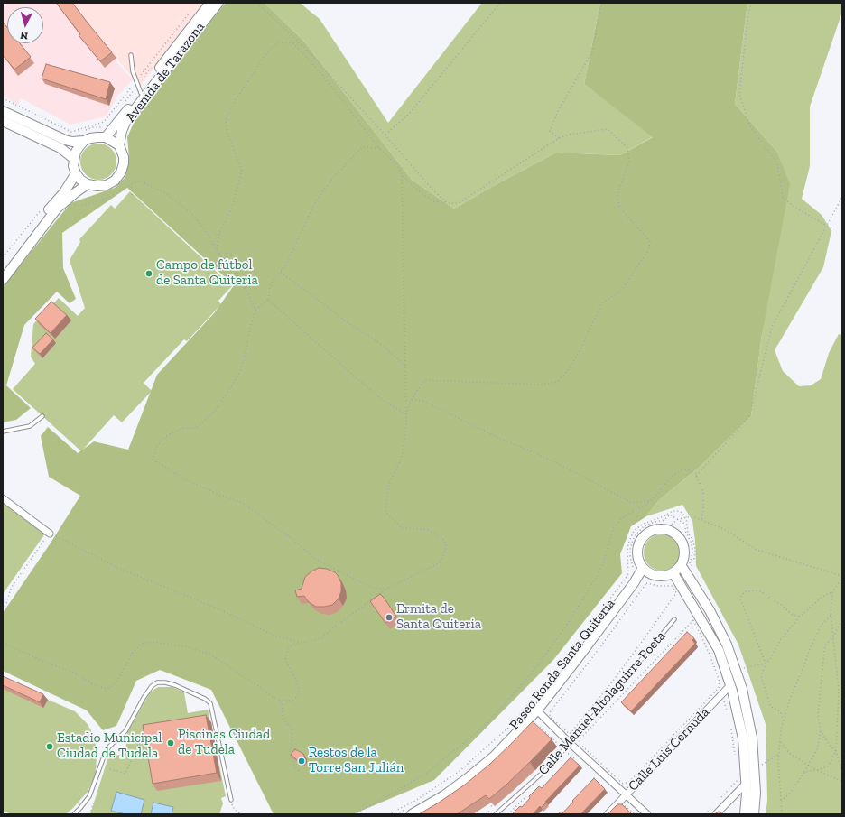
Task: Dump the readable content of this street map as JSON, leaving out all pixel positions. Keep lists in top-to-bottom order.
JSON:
{
  "streets": {
    "street": ["Avenida de Tarazona", "Paseo Ronda Santa Quiteria", "Calle Luis Cernuda"],
    "lane": ["Calle Manuel Altolaguirre Poeta"]
  },
  "places": [
    "Campo de fútbol de Santa Quiteria",
    "Ermita de Santa Quiteria",
    "Piscinas Ciudad de Tudela",
    "Estadio Municipal Ciudad de Tudela",
    "Restos de la Torre San Julián"
  ],
  "north": "bottom"
}
